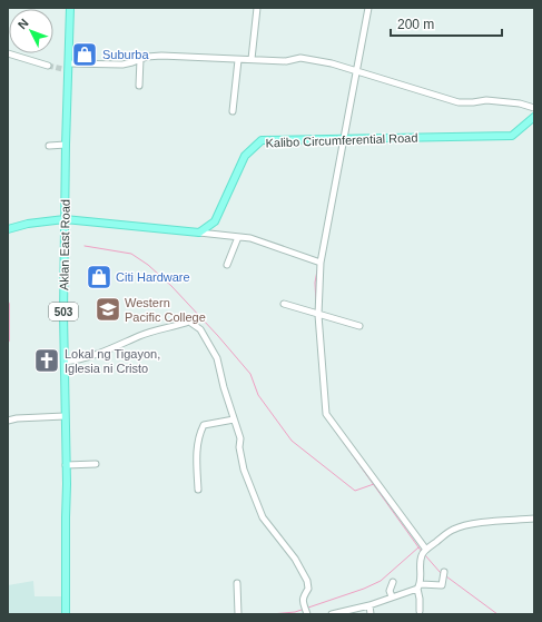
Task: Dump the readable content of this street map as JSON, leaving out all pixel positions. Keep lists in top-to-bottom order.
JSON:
{
  "streets": {
    "main road": ["Kalibo Circumferential Road", "Aklan East Road", "503"]
  },
  "places": {
    "shop": ["Suburba", "Citi Hardware"],
    "school or university": ["Western Pacific College"],
    "church": ["Lokal ng Tigayon, Iglesia ni Cristo"]
  },
  "scale_bar": "200 m",
  "north": "top left"
}
